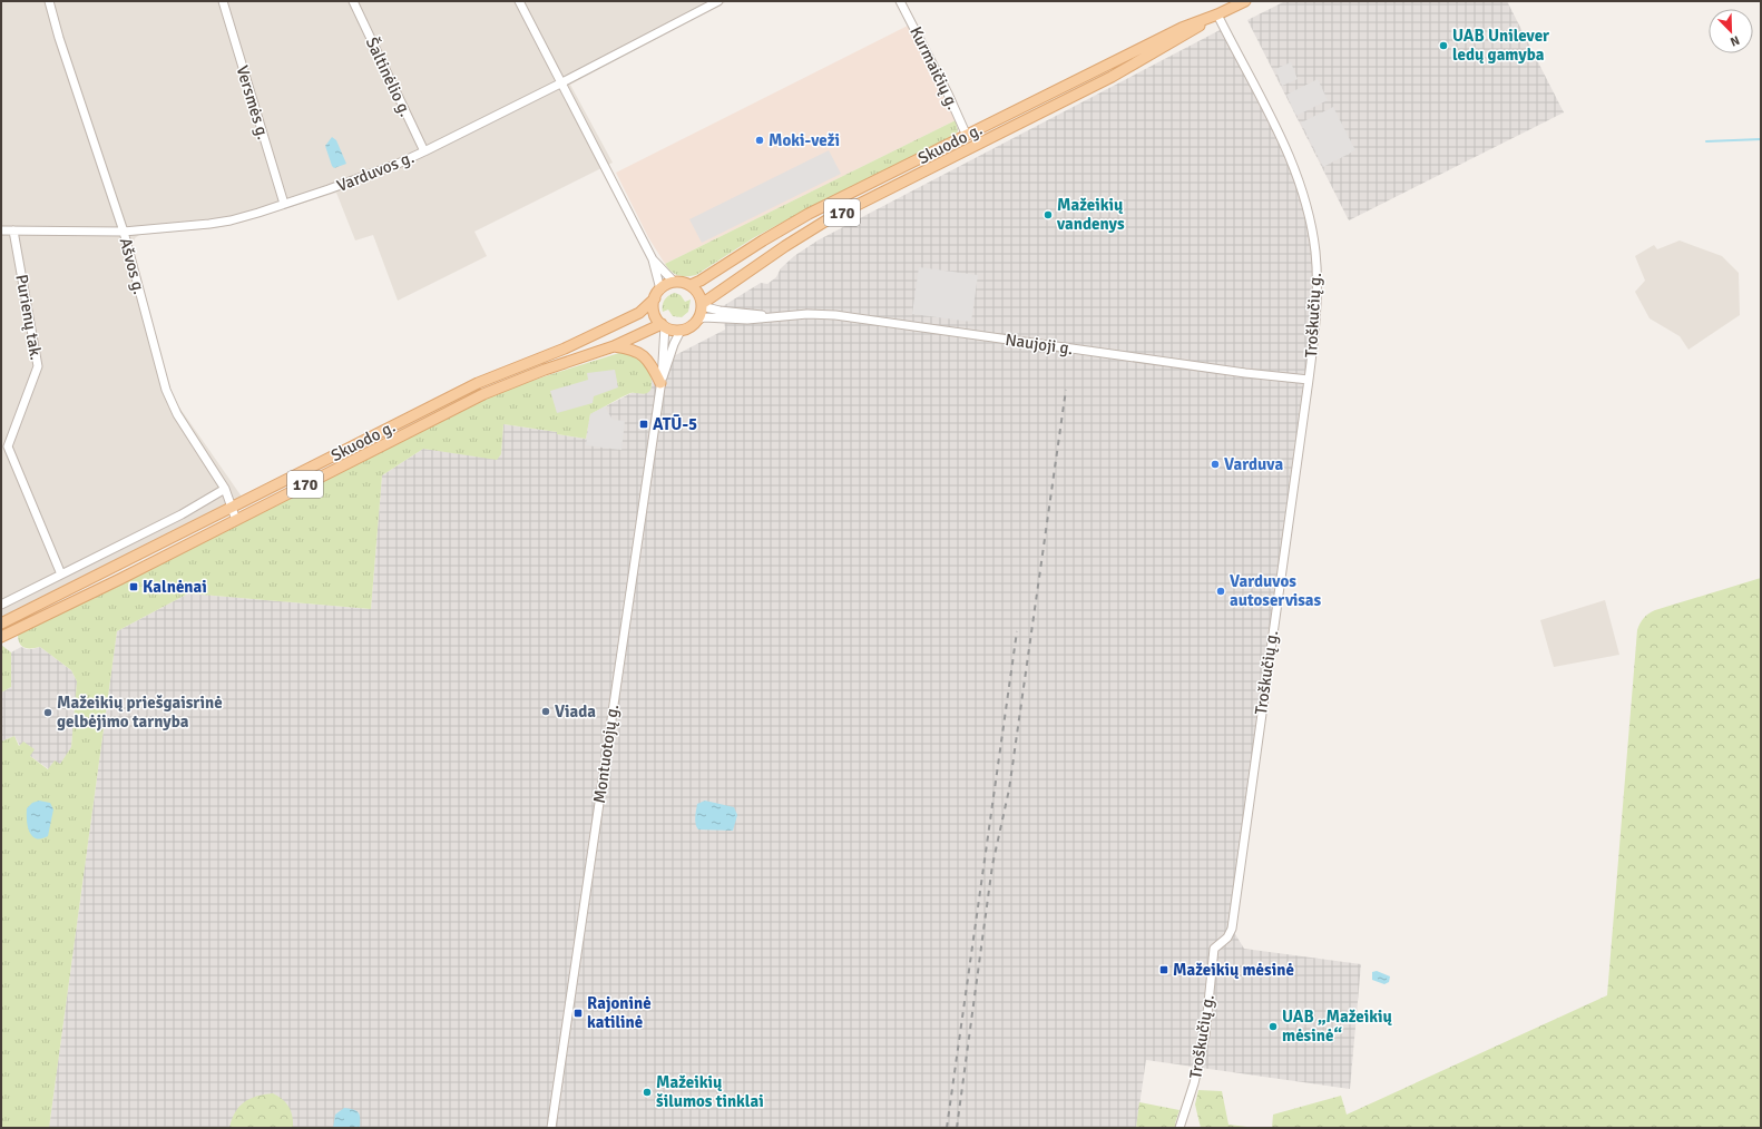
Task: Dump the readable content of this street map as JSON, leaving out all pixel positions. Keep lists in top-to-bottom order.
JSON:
{
  "streets": {
    "main road": ["Skuodo g.", "170"],
    "street": [
      "Kurmaičių g.",
      "Šaltinėlio g.",
      "Versmės g.",
      "Varduvos g.",
      "Ašvos g.",
      "Troškučių g.",
      "Purienų tak.",
      "Naujoji g.",
      "Montuotojų g."
    ]
  },
  "crossings": [
    ["Kurmaičių g.", "Skuodo g."],
    ["Šaltinėlio g.", "Varduvos g."],
    ["Versmės g.", "Varduvos g."],
    ["Skuodo g.", "Ašvos g."],
    ["Skuodo g.", "Troškučių g."],
    ["Skuodo g.", "Naujoji g."],
    ["Skuodo g.", "Montuotojų g."],
    ["Varduvos g.", "Ašvos g."],
    ["Varduvos g.", "Purienų tak."],
    ["Troškučių g.", "Naujoji g."],
    ["Naujoji g.", "Montuotojų g."]
  ],
  "places": {
    "other": [
      "UAB Unilever ledų gamyba",
      "Moki-veži",
      "Mažeikių vandenys",
      "Varduva",
      "Varduvos autoservisas",
      "Viada",
      "Mažeikių priešgaisrinė gelbėjimo tarnyba",
      "UAB „Mažeikių mėsinė“",
      "Mažeikių šilumos tinklai"
    ],
    "transit": [
      "ATŪ-5",
      "Kalnėnai",
      "Mažeikių mėsinė",
      "Rajoninė katilinė"
    ]
  },
  "north": "bottom right"
}
